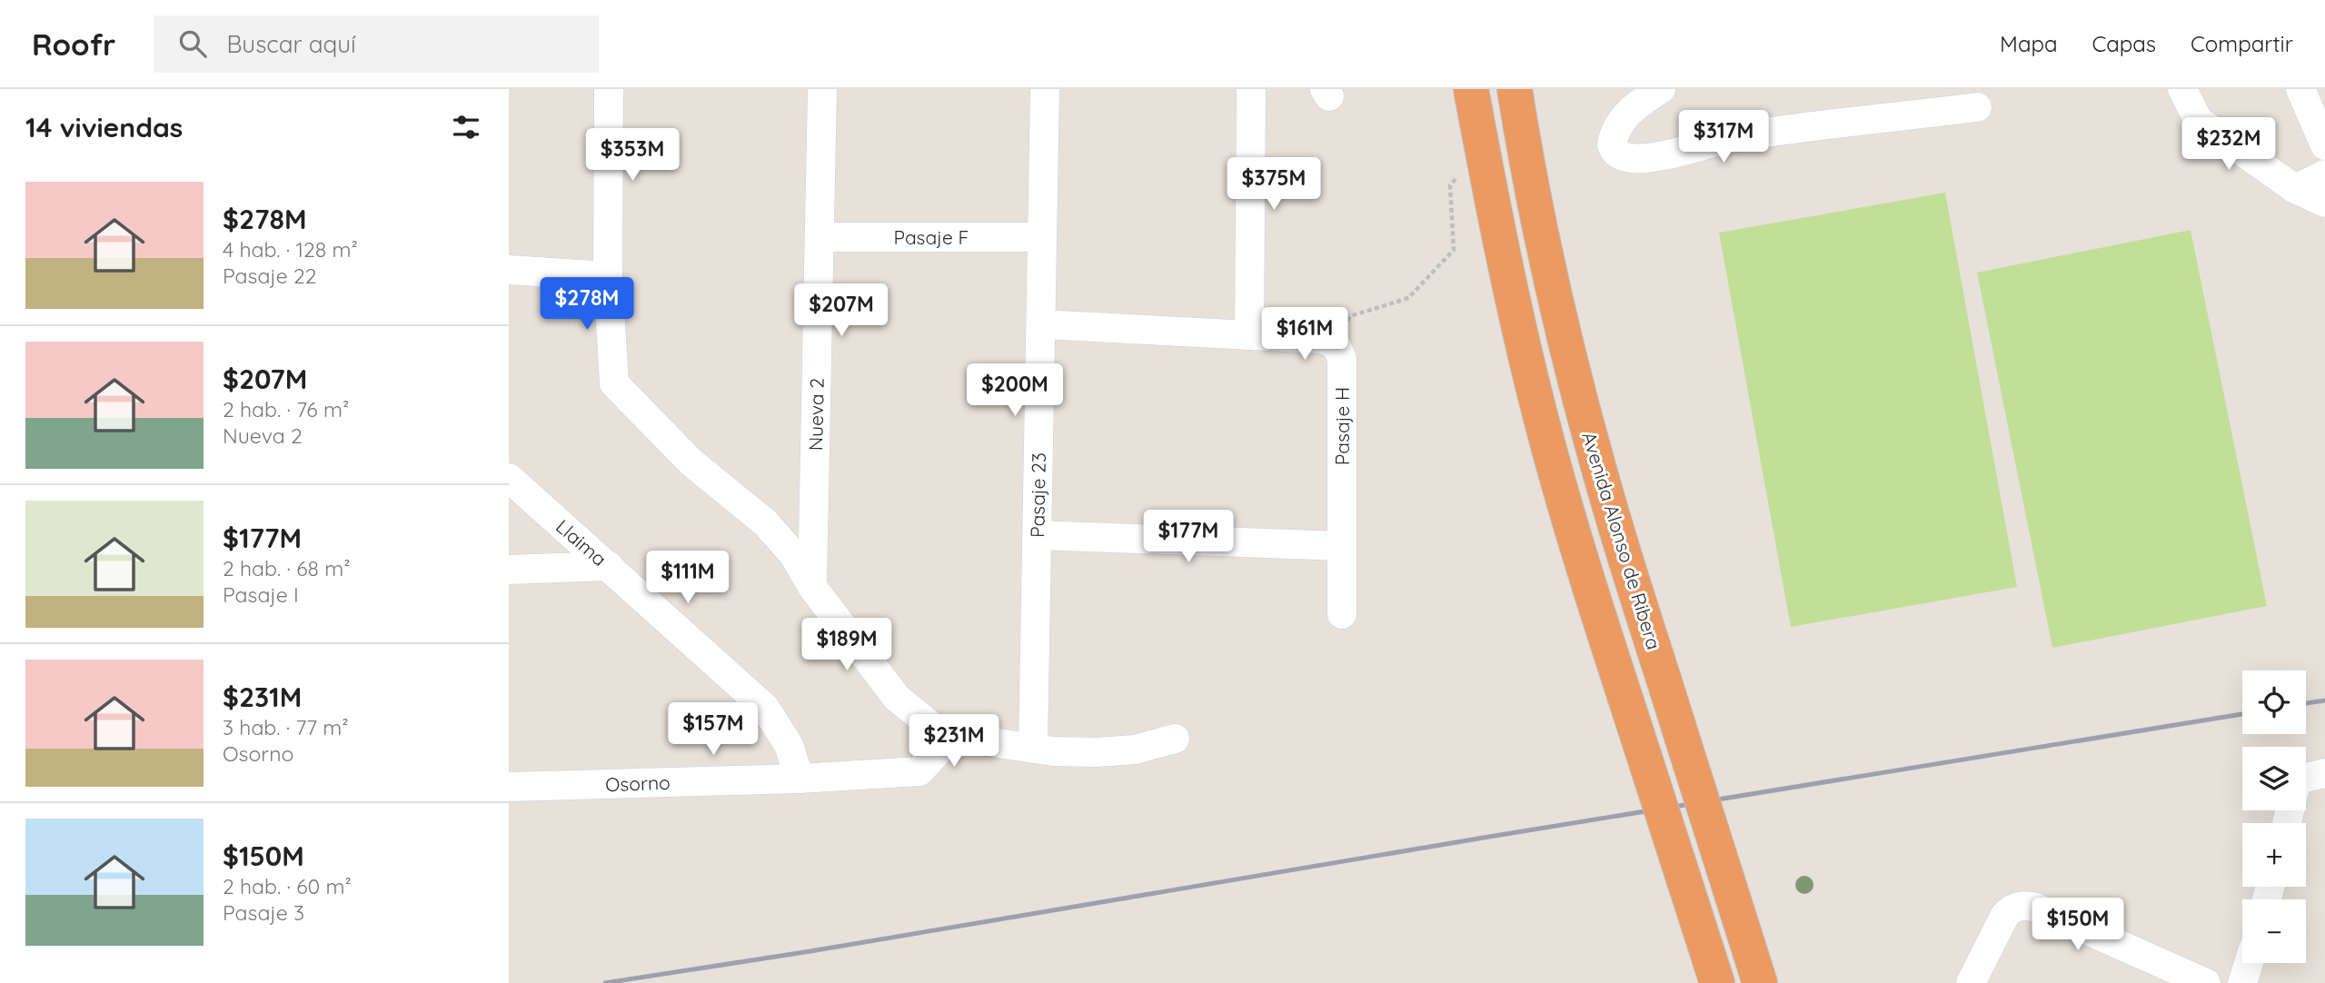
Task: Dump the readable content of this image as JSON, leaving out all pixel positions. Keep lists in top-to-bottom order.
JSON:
{
  "streets": {
    "highway": ["Avenida Alonso de Ribera"],
    "street": [
      "Pasaje F",
      "Nueva 2",
      "Pasaje H",
      "Pasaje 23",
      "Llaima",
      "Osorno"
    ]
  },
  "crossings": [
    ["Pasaje F", "Nueva 2"],
    ["Pasaje F", "Pasaje 23"],
    ["Llaima", "Osorno"]
  ],
  "page": {
    "header": "Roofr",
    "search": "Buscar aquí",
    "nav": ["Mapa", "Capas", "Compartir"],
    "heading": "14 viviendas",
    "price": [
      "$317M",
      "$232M",
      "$353M",
      "$375M",
      "$278M",
      "$207M",
      "$161M",
      "$200M",
      "$177M",
      "$111M",
      "$189M",
      "$157M",
      "$231M",
      "$150M"
    ],
    "list": [
      {
        "name": "$278M",
        "note": "4 hab. · 128 m² · Pasaje 22"
      },
      {
        "name": "$207M",
        "note": "2 hab. · 76 m² · Nueva 2"
      },
      {
        "name": "$177M",
        "note": "2 hab. · 68 m² · Pasaje I"
      },
      {
        "name": "$231M",
        "note": "3 hab. · 77 m² · Osorno"
      },
      {
        "name": "$150M",
        "note": "2 hab. · 60 m² · Pasaje 3"
      }
    ],
    "map_buttons": ["+", "−"]
  }
}
